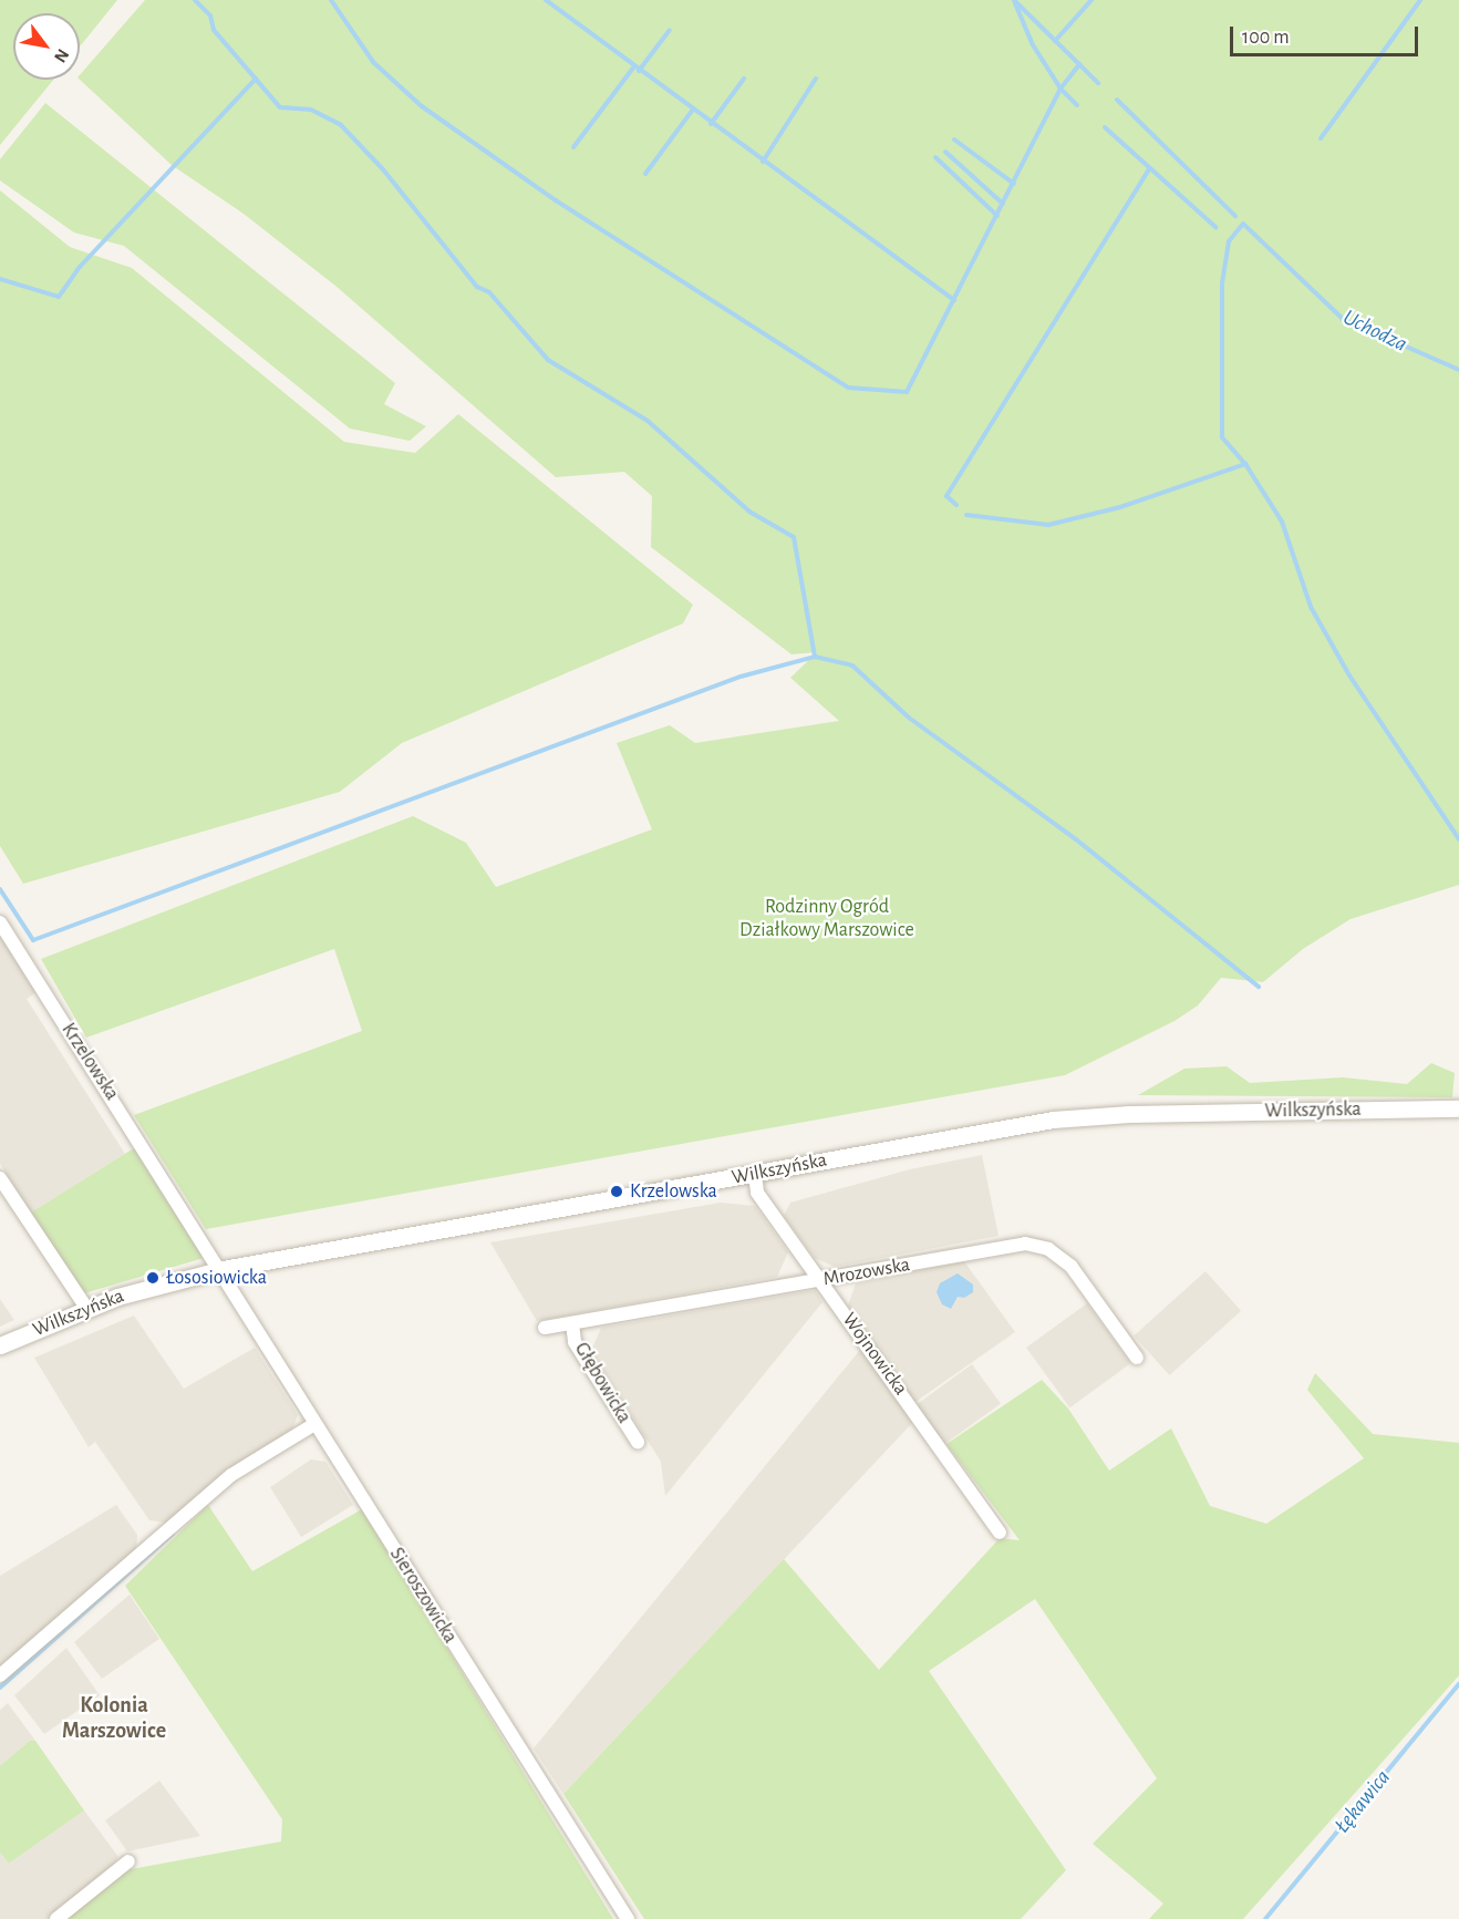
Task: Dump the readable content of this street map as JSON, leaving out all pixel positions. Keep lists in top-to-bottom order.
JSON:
{
  "streets": {
    "street": [
      "Krzelowska",
      "Wilkszyńska",
      "Mrozowska",
      "Wojnowicka",
      "Głębowicka",
      "Sieroszowicka"
    ]
  },
  "crossings": [
    ["Krzelowska", "Wilkszyńska"],
    ["Krzelowska", "Sieroszowicka"],
    ["Wilkszyńska", "Wojnowicka"],
    ["Wilkszyńska", "Sieroszowicka"],
    ["Mrozowska", "Wojnowicka"],
    ["Mrozowska", "Głębowicka"]
  ],
  "districts": ["Kolonia Marszowice"],
  "water": ["Uchodza", "Łękawica"],
  "parks": ["Rodzinny Ogród Działkowy Marszowice"],
  "places": ["Krzelowska", "Łososiowicka"],
  "scale_bar": "100 m",
  "north": "bottom right"
}
